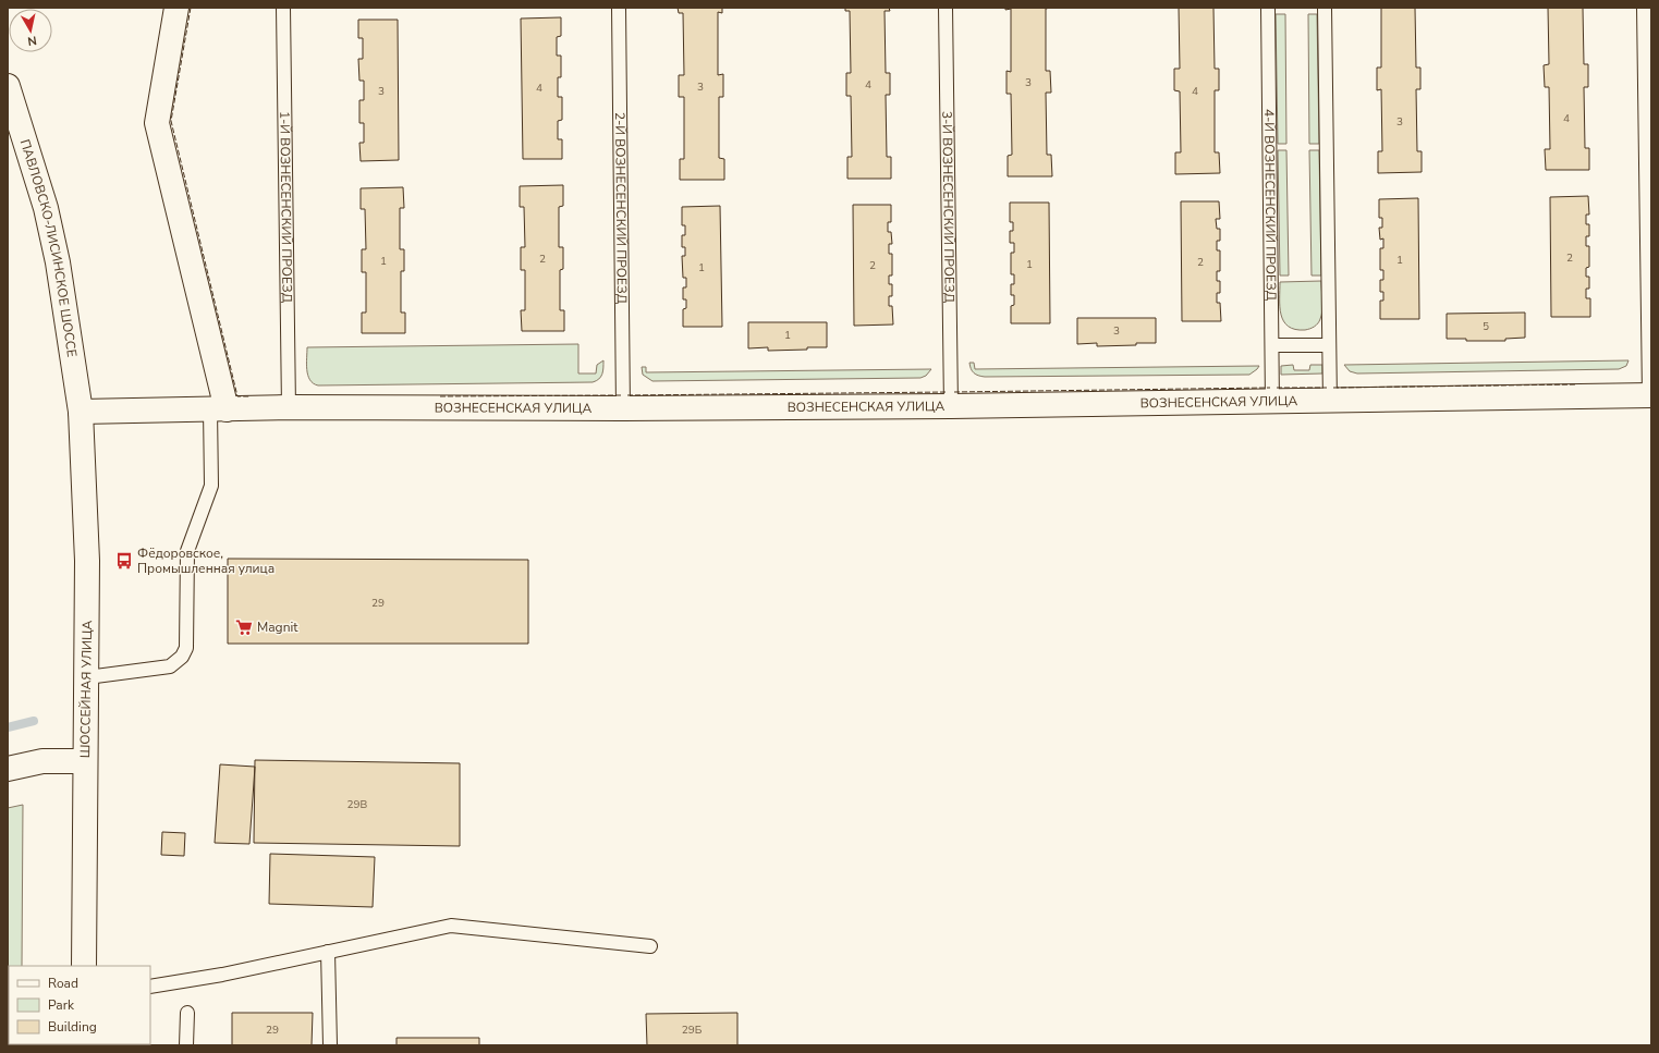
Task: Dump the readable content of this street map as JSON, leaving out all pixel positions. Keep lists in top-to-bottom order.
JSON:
{
  "streets": {
    "street": ["ПАВЛОВСКО-ЛИСИНСКОЕ ШОССЕ", "ВОЗНЕСЕНСКАЯ УЛИЦА", "ШОССЕЙНАЯ УЛИЦА"],
    "lane": [
      "4-Й ВОЗНЕСЕНСКИЙ ПРОЕЗД",
      "1-Й ВОЗНЕСЕНСКИЙ ПРОЕЗД",
      "3-Й ВОЗНЕСЕНСКИЙ ПРОЕЗД",
      "2-Й ВОЗНЕСЕНСКИЙ ПРОЕЗД"
    ]
  },
  "crossings": [
    ["4-Й ВОЗНЕСЕНСКИЙ ПРОЕЗД", "ВОЗНЕСЕНСКАЯ УЛИЦА"],
    ["1-Й ВОЗНЕСЕНСКИЙ ПРОЕЗД", "ВОЗНЕСЕНСКАЯ УЛИЦА"],
    ["3-Й ВОЗНЕСЕНСКИЙ ПРОЕЗД", "ВОЗНЕСЕНСКАЯ УЛИЦА"],
    ["2-Й ВОЗНЕСЕНСКИЙ ПРОЕЗД", "ВОЗНЕСЕНСКАЯ УЛИЦА"],
    ["ПАВЛОВСКО-ЛИСИНСКОЕ ШОССЕ", "ВОЗНЕСЕНСКАЯ УЛИЦА"],
    ["ПАВЛОВСКО-ЛИСИНСКОЕ ШОССЕ", "ШОССЕЙНАЯ УЛИЦА"],
    ["ВОЗНЕСЕНСКАЯ УЛИЦА", "ШОССЕЙНАЯ УЛИЦА"]
  ],
  "places": {
    "bus stop": ["Фёдоровское, Промышленная улица"],
    "supermarket": ["Magnit"]
  },
  "house_numbers": [
    "3",
    "4",
    "3",
    "4",
    "3",
    "4",
    "4",
    "3",
    "2",
    "2",
    "1",
    "1",
    "2",
    "1",
    "2",
    "1",
    "5",
    "3",
    "1",
    "29",
    "29В",
    "29",
    "29Б"
  ],
  "legend": ["Road", "Park", "Building"],
  "north": "bottom"
}
